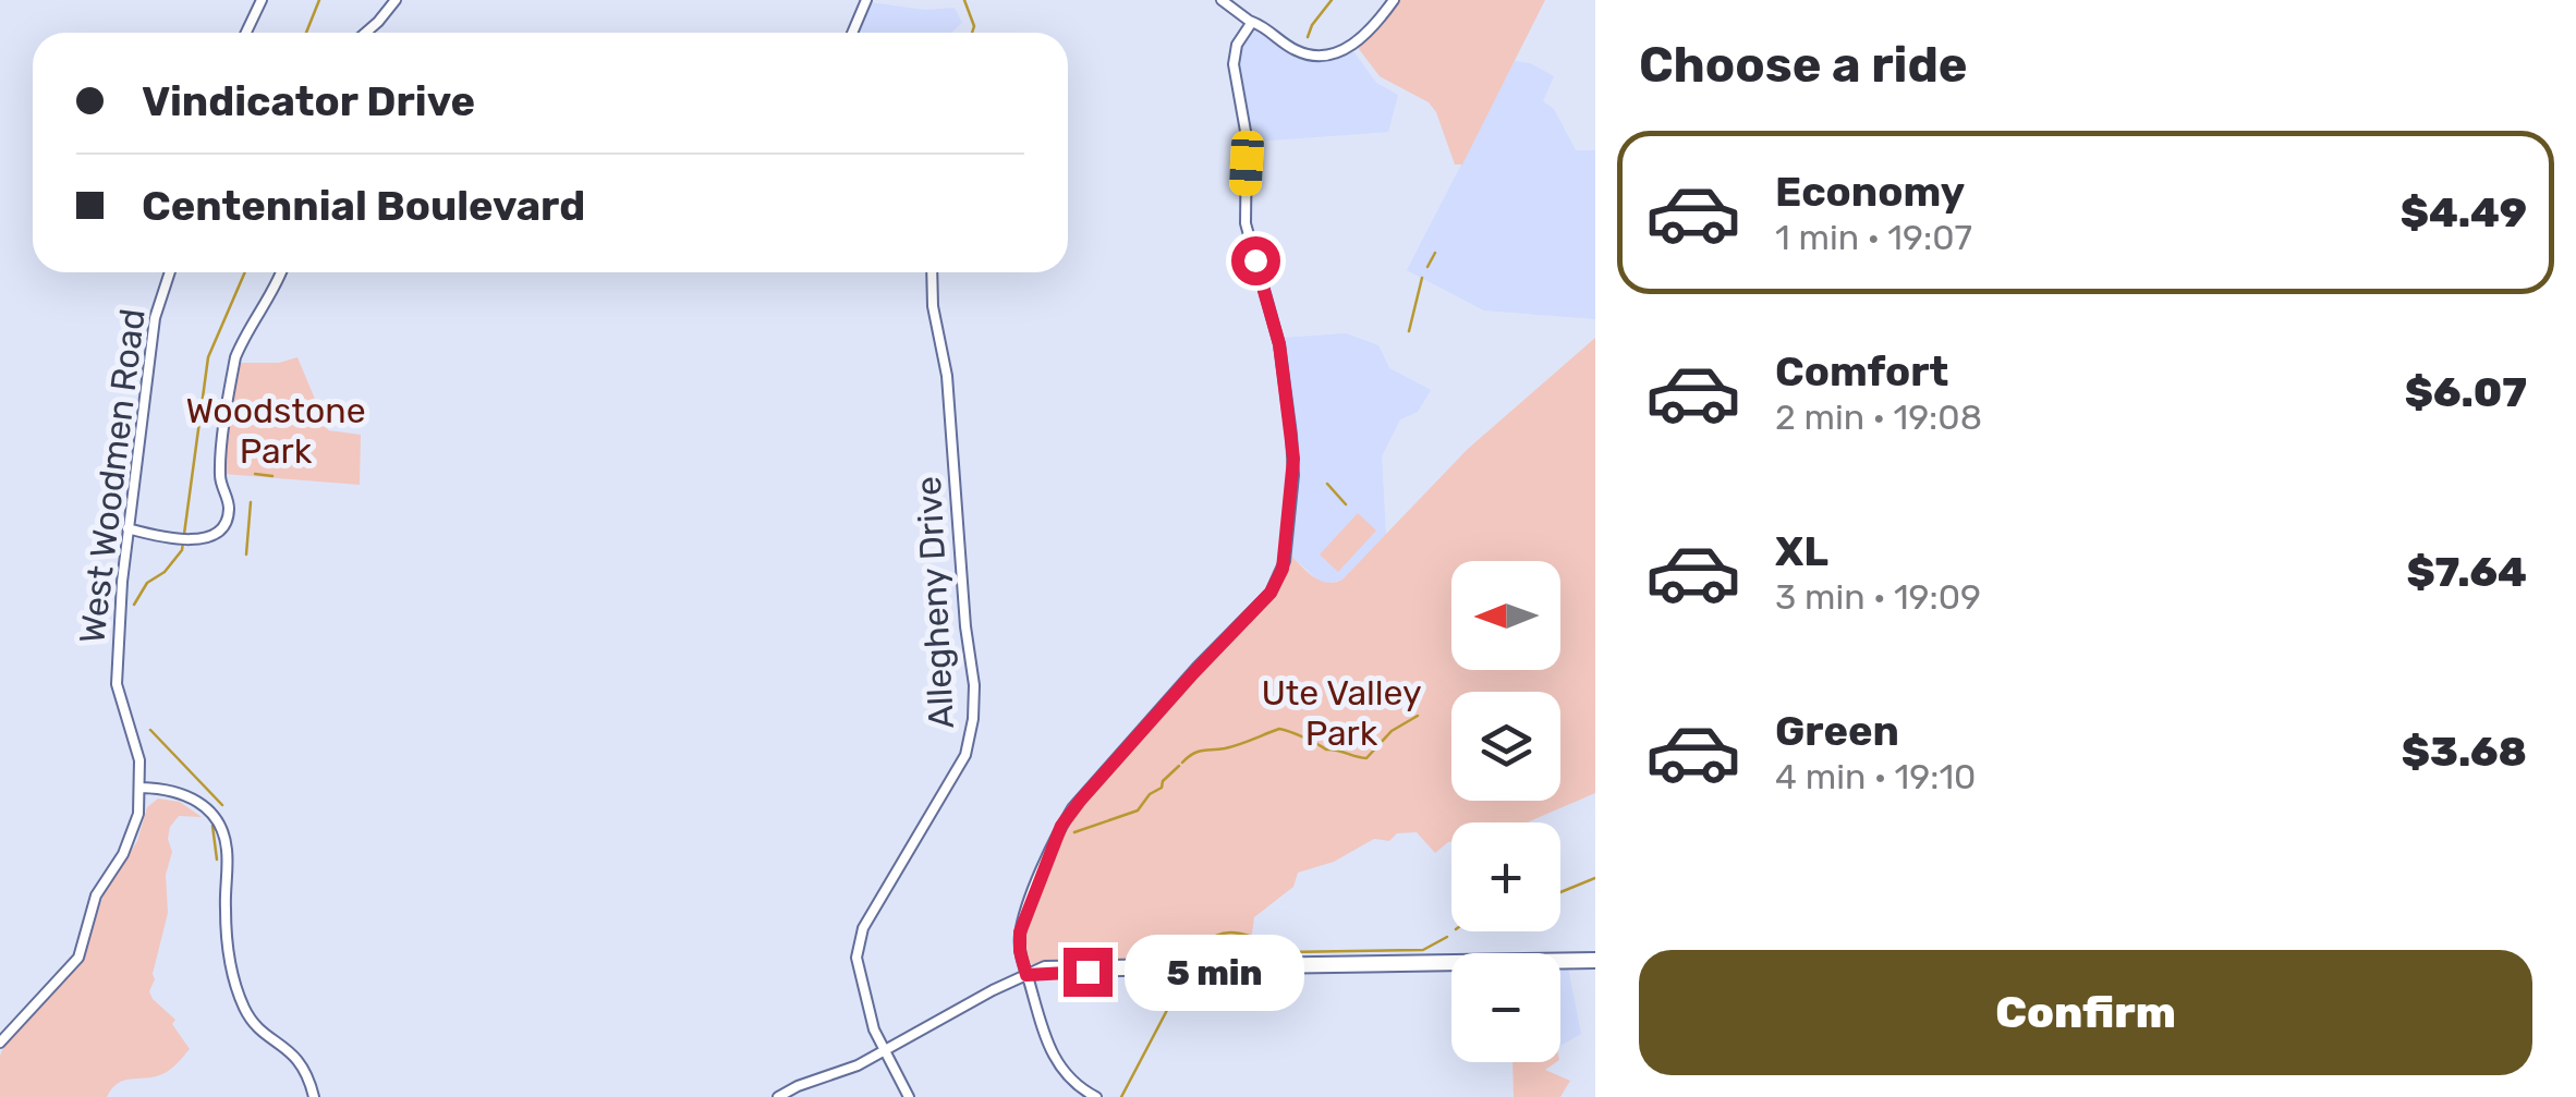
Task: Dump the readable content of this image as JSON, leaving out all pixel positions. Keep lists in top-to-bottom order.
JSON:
{
  "streets": {
    "main road": ["West Woodmen Road", "Allegheny Drive"]
  },
  "parks": ["Woodstone Park", "Ute Valley Park"],
  "north": "left",
  "page": {
    "heading": "Choose a ride",
    "banner": ["Vindicator Drive", "Centennial Boulevard"],
    "list": [
      {
        "name": "Economy",
        "note": "1 min · 19:07",
        "value": "$4.49"
      },
      {
        "name": "Comfort",
        "note": "2 min · 19:08",
        "value": "$6.07"
      },
      {
        "name": "XL",
        "note": "3 min · 19:09",
        "value": "$7.64"
      },
      {
        "name": "Green",
        "note": "4 min · 19:10",
        "value": "$3.68"
      }
    ],
    "map_buttons": ["+", "−"],
    "buttons": "Confirm",
    "bubble": "5 min"
  }
}
